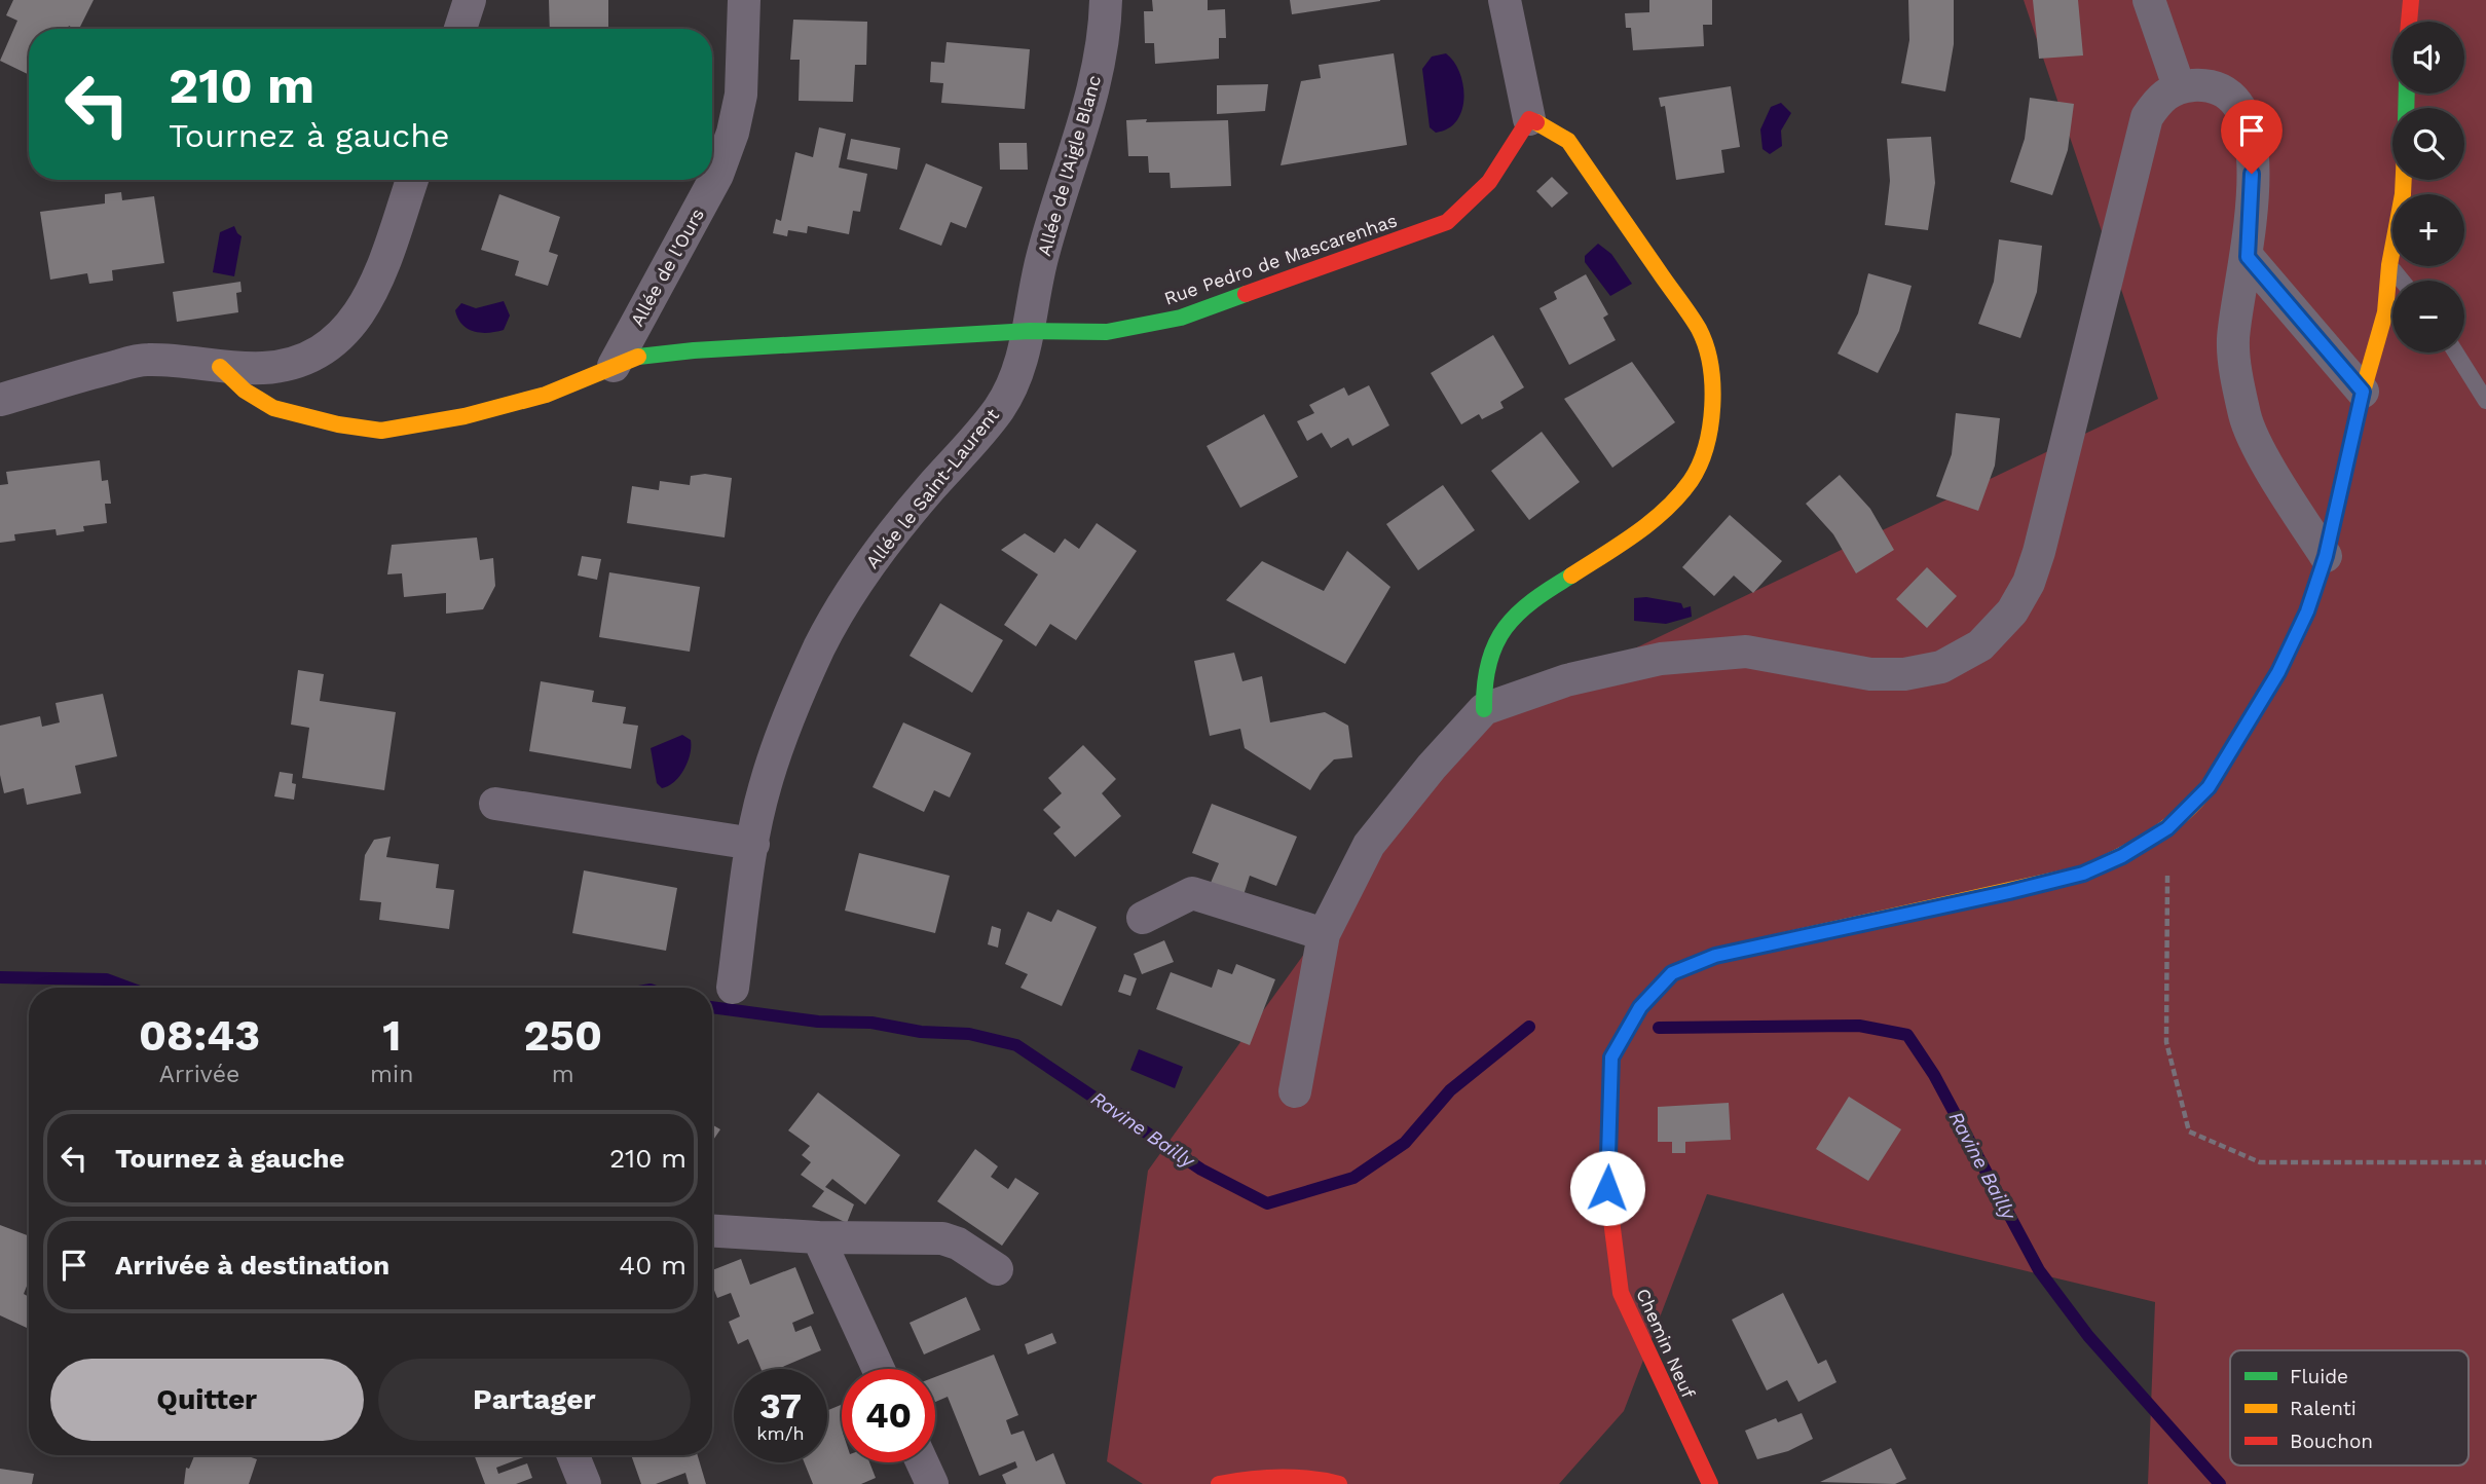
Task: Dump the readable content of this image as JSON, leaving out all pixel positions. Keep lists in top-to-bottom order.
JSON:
{
  "streets": {
    "street": [
      "Allée de l'Aigle Blanc",
      "Rue Pedro de Mascarenhas",
      "Allée de l'Ours",
      "Allée le Saint-Laurent",
      "Chemin Neuf"
    ]
  },
  "crossings": [
    ["Allée de l'Aigle Blanc", "Rue Pedro de Mascarenhas"],
    ["Allée de l'Aigle Blanc", "Allée le Saint-Laurent"],
    ["Rue Pedro de Mascarenhas", "Allée de l'Ours"],
    ["Rue Pedro de Mascarenhas", "Allée le Saint-Laurent"]
  ],
  "water": ["Ravine Bailly"],
  "legend": ["Fluide", "Ralenti", "Bouchon"],
  "page": {
    "map_buttons": ["+", "−"],
    "turn": ["210 m", "Tournez à gauche"],
    "eta": [
      "08:43",
      "Arrivée",
      "1",
      "min",
      "250",
      "m"
    ],
    "list": [
      {
        "name": "Tournez à gauche",
        "value": "210 m"
      },
      {
        "name": "Arrivée à destination",
        "value": "40 m"
      }
    ],
    "buttons": ["Quitter", "Partager"],
    "speed": "37 km/h",
    "limit": "40"
  }
}
